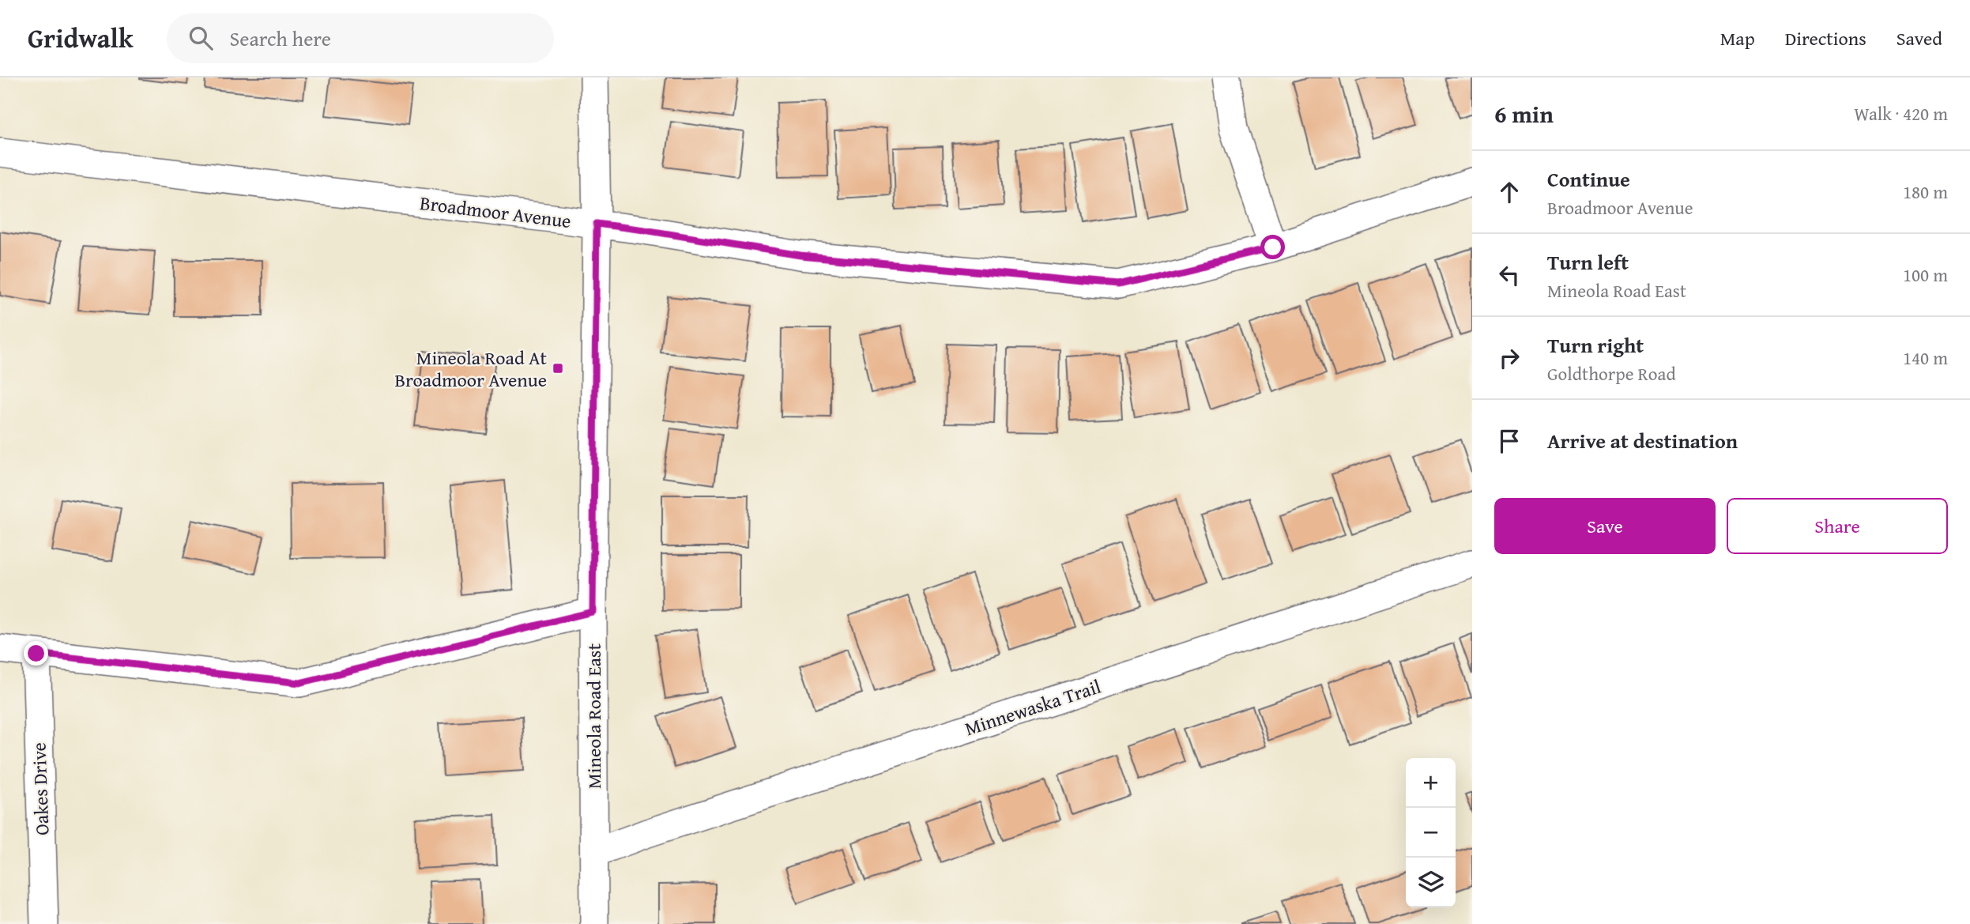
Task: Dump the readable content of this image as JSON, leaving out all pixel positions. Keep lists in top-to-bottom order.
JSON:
{
  "streets": {
    "street": [
      "Broadmoor Avenue",
      "Minnewaska Trail",
      "Mineola Road East",
      "Oakes Drive"
    ]
  },
  "crossings": [
    ["Broadmoor Avenue", "Mineola Road East"],
    ["Minnewaska Trail", "Mineola Road East"]
  ],
  "places": {
    "transit": ["Mineola Road At Broadmoor Avenue"]
  },
  "page": {
    "header": "Gridwalk",
    "search": "Search here",
    "nav": ["Map", "Directions", "Saved"],
    "heading": ["6 min", "Walk · 420 m"],
    "list": [
      ["Continue", "Broadmoor Avenue", "180 m"],
      ["Turn left", "Mineola Road East", "100 m"],
      ["Turn right", "Goldthorpe Road", "140 m"],
      "Arrive at destination"
    ],
    "buttons": ["Save", "Share"],
    "map_buttons": ["+", "−"]
  }
}
